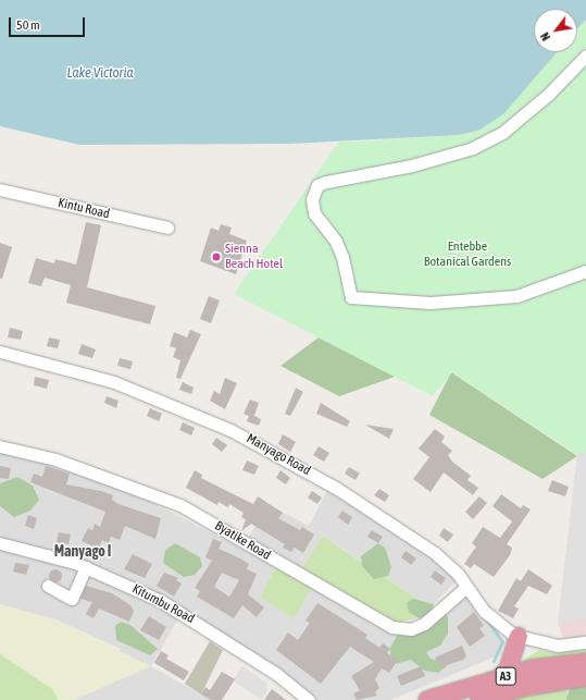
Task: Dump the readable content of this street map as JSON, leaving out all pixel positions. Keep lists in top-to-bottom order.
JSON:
{
  "streets": {
    "highway": ["A3"],
    "street": [
      "Kintu Road",
      "Manyago Road",
      "Byatike Road",
      "Kitumbu Road"
    ]
  },
  "crossings": [
    ["Manyago Road", "Byatike Road"]
  ],
  "districts": ["Manyago I"],
  "water": ["Lake Victoria"],
  "parks": ["Entebbe Botanical Gardens"],
  "places": ["Sienna Beach Hotel"],
  "scale_bar": "50 m",
  "north": "bottom left"
}
